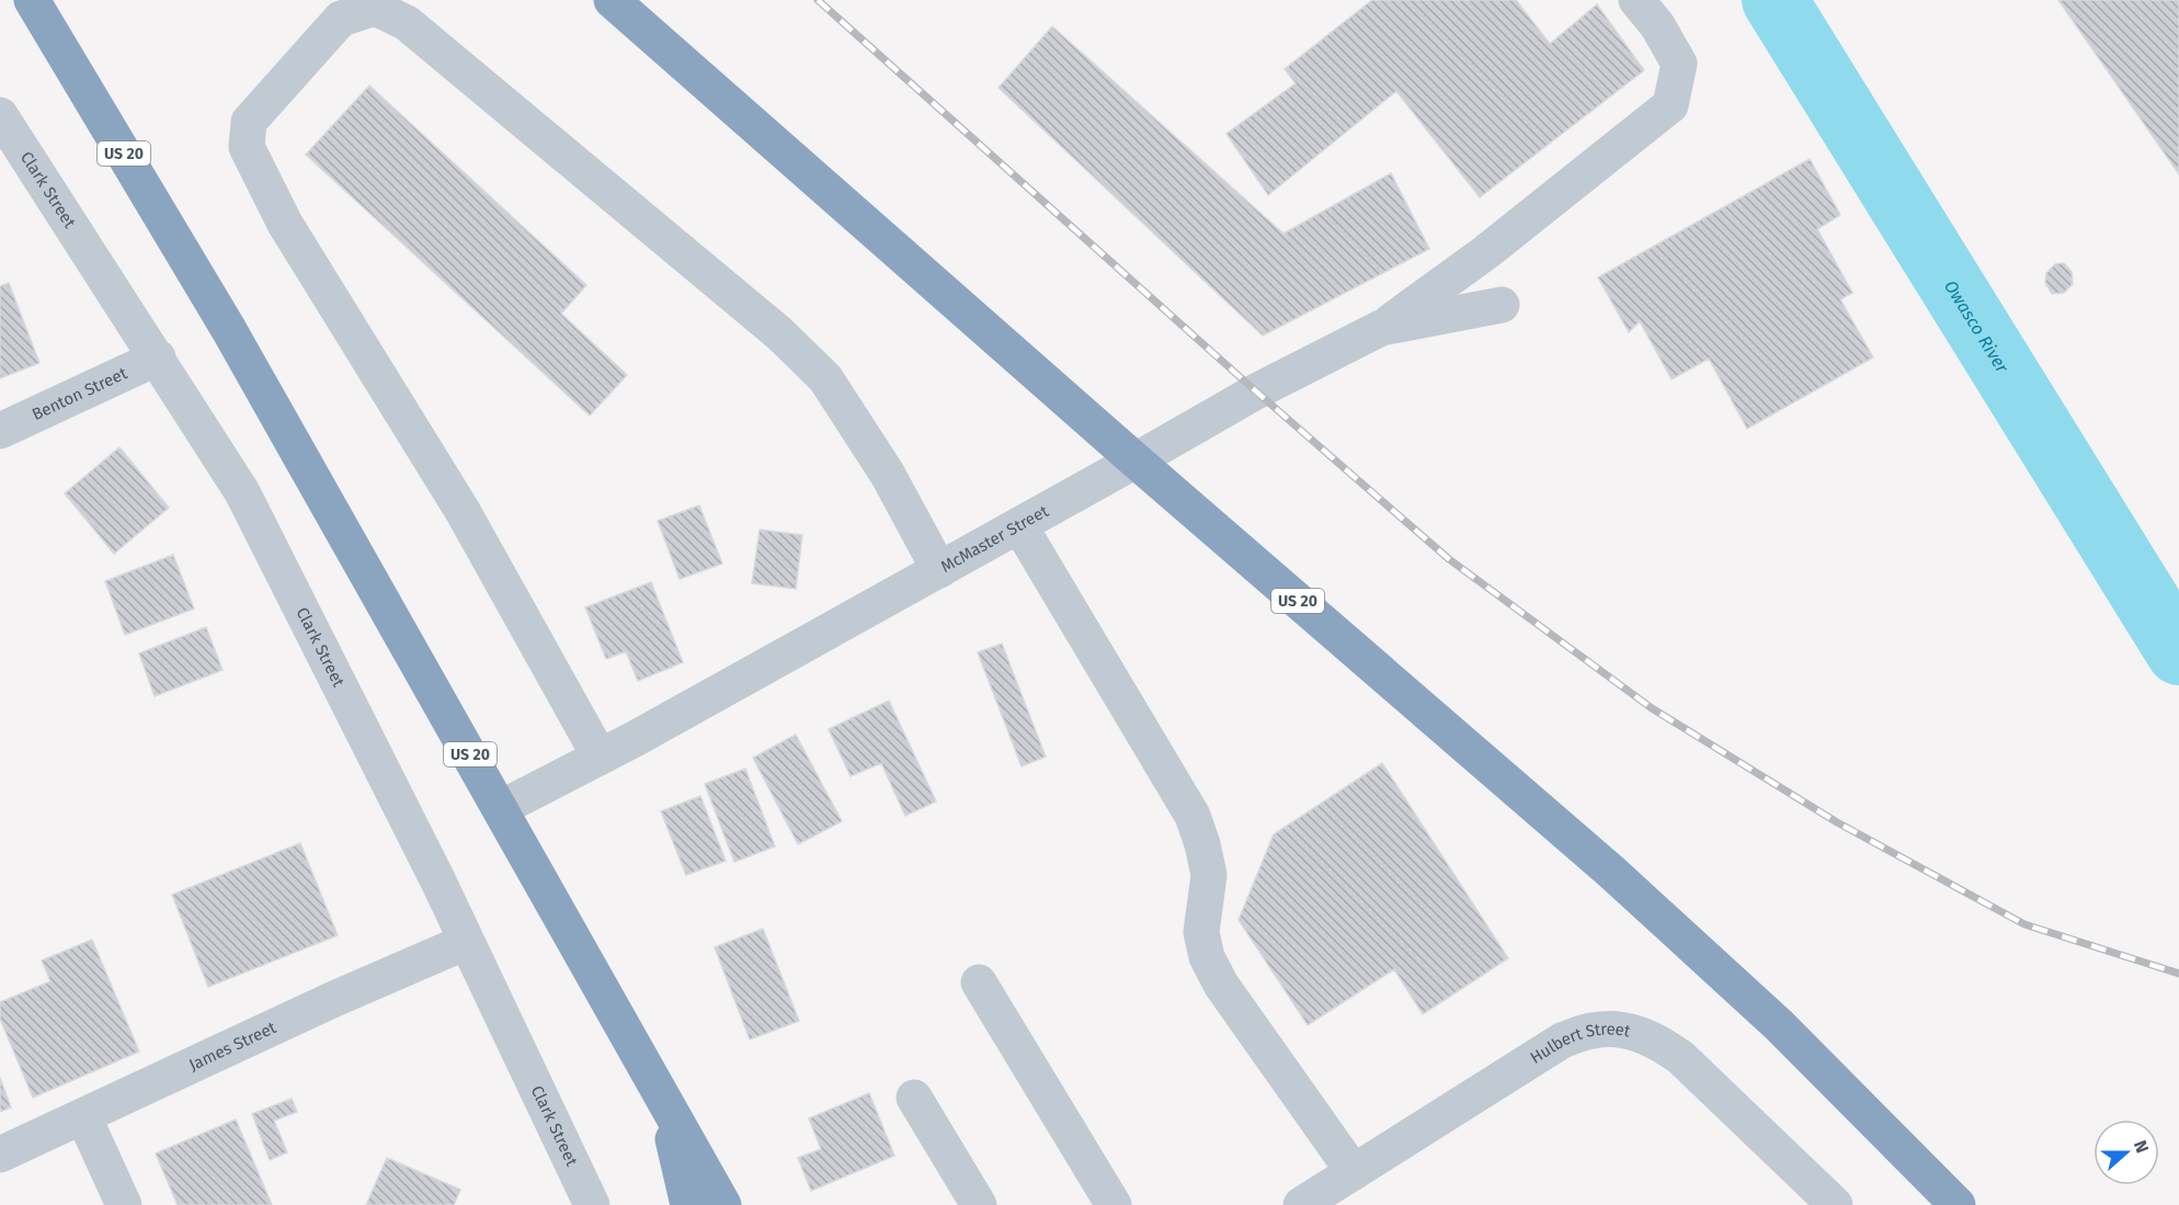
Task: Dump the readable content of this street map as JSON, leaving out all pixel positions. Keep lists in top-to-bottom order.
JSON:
{
  "streets": {
    "highway": ["US 20"],
    "street": [
      "Clark Street",
      "Benton Street",
      "McMaster Street",
      "James Street",
      "Hulbert Street"
    ]
  },
  "crossings": [
    ["US 20", "McMaster Street"],
    ["Clark Street", "Benton Street"],
    ["Clark Street", "James Street"]
  ],
  "water": ["Owasco River"],
  "north": "right"
}
